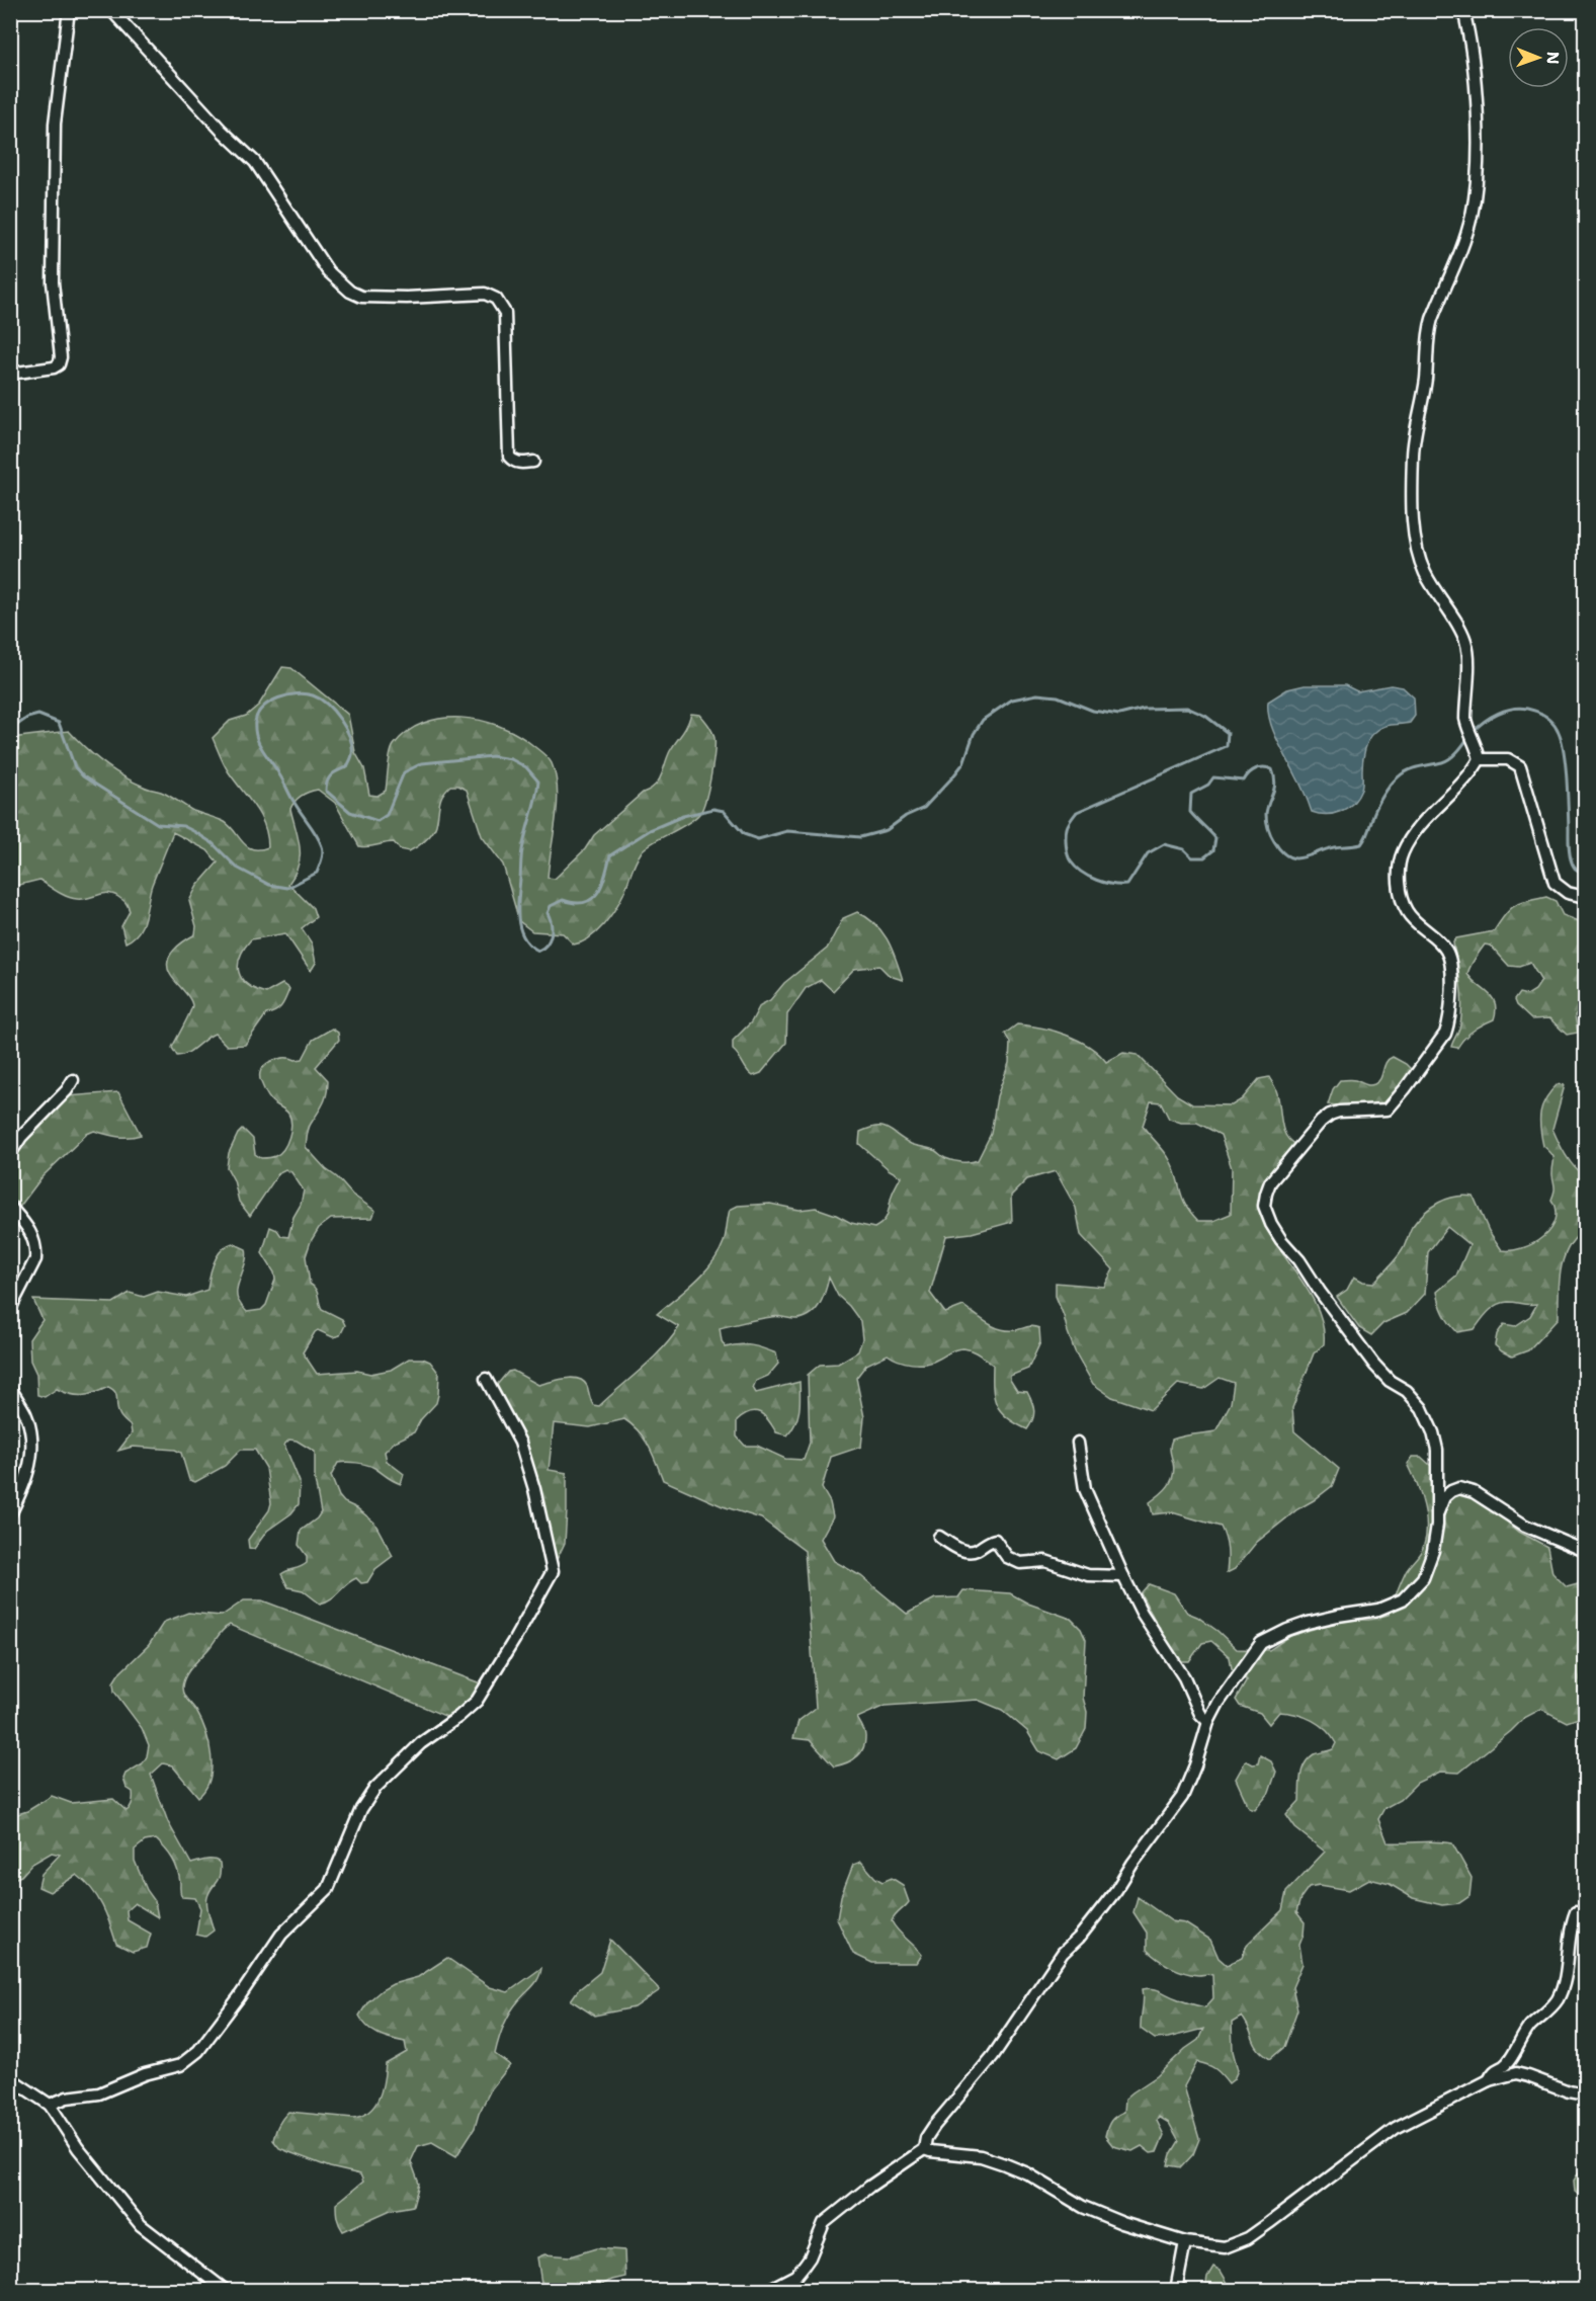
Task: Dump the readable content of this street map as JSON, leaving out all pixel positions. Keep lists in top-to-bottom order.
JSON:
{
  "north": "right"
}
